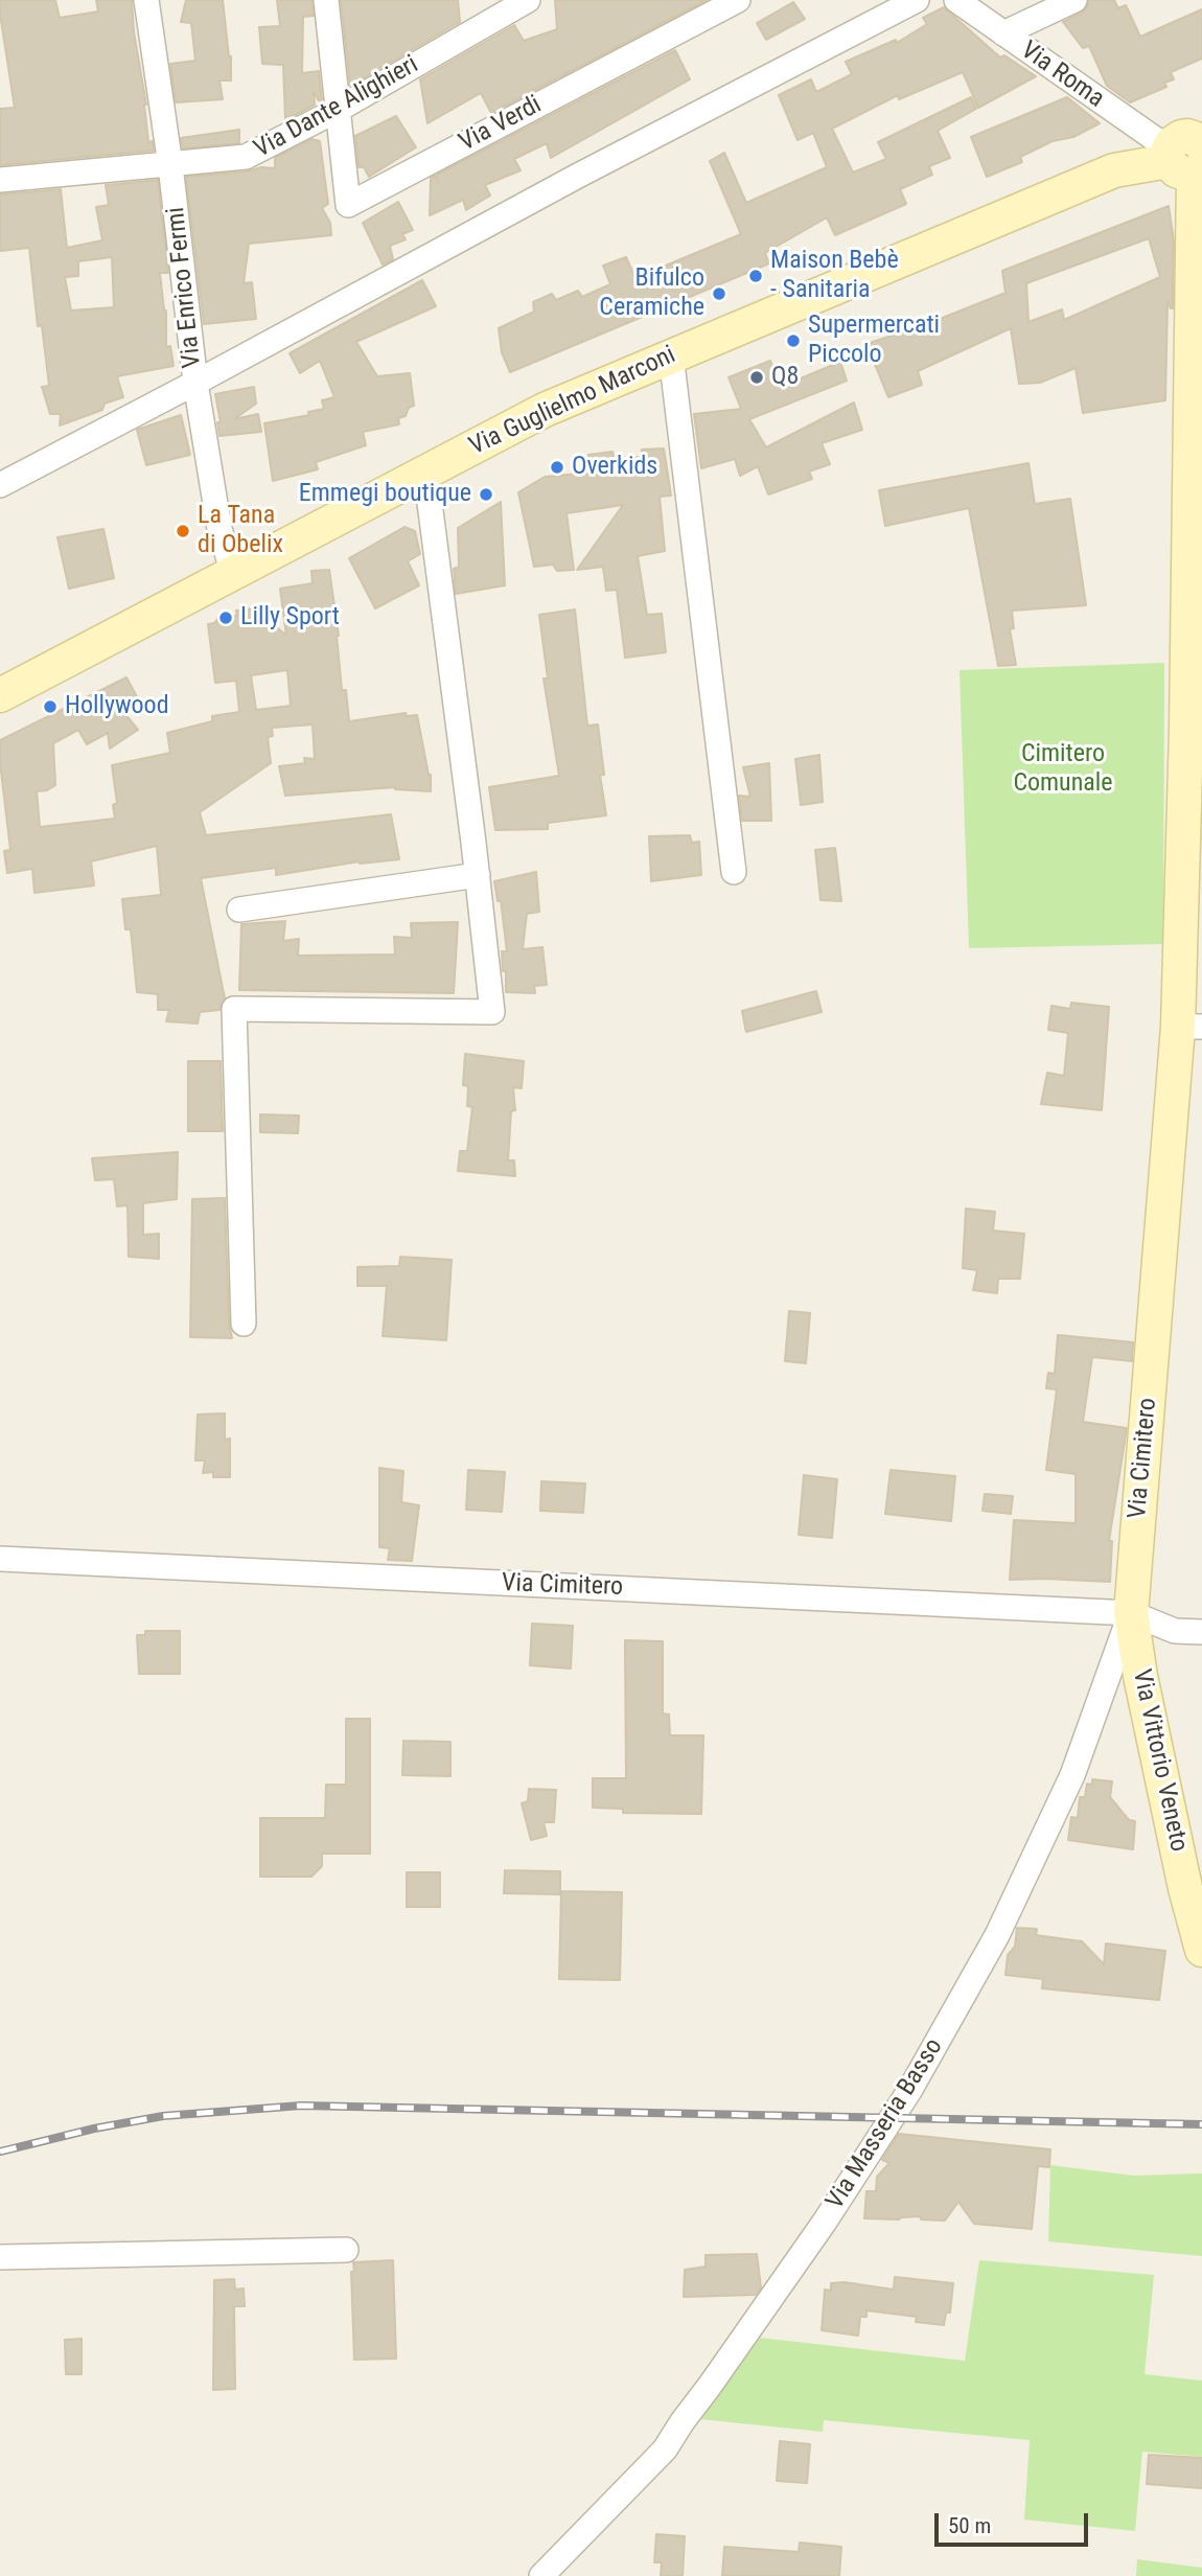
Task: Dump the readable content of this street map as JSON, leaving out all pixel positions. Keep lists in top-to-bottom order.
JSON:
{
  "streets": {
    "street": [
      "Via Roma",
      "Via Dante Alighieri",
      "Via Verdi",
      "Via Enrico Fermi",
      "Via Guglielmo Marconi",
      "Via Cimitero",
      "Via Vittorio Veneto",
      "Via Masseria Basso"
    ]
  },
  "crossings": [
    ["Via Roma", "Via Guglielmo Marconi"],
    ["Via Roma", "Via Cimitero"],
    ["Via Dante Alighieri", "Via Verdi"],
    ["Via Dante Alighieri", "Via Enrico Fermi"],
    ["Via Enrico Fermi", "Via Guglielmo Marconi"],
    ["Via Guglielmo Marconi", "Via Cimitero"],
    ["Via Cimitero", "Via Vittorio Veneto"],
    ["Via Cimitero", "Via Masseria Basso"],
    ["Via Vittorio Veneto", "Via Masseria Basso"]
  ],
  "parks": ["Cimitero Comunale"],
  "places": [
    "Maison Bebè - Sanitaria",
    "Bifulco Ceramiche",
    "Supermercati Piccolo",
    "Q8",
    "Overkids",
    "Emmegi boutique",
    "La Tana di Obelix",
    "Lilly Sport",
    "Hollywood"
  ],
  "scale_bar": "50 m"
}
